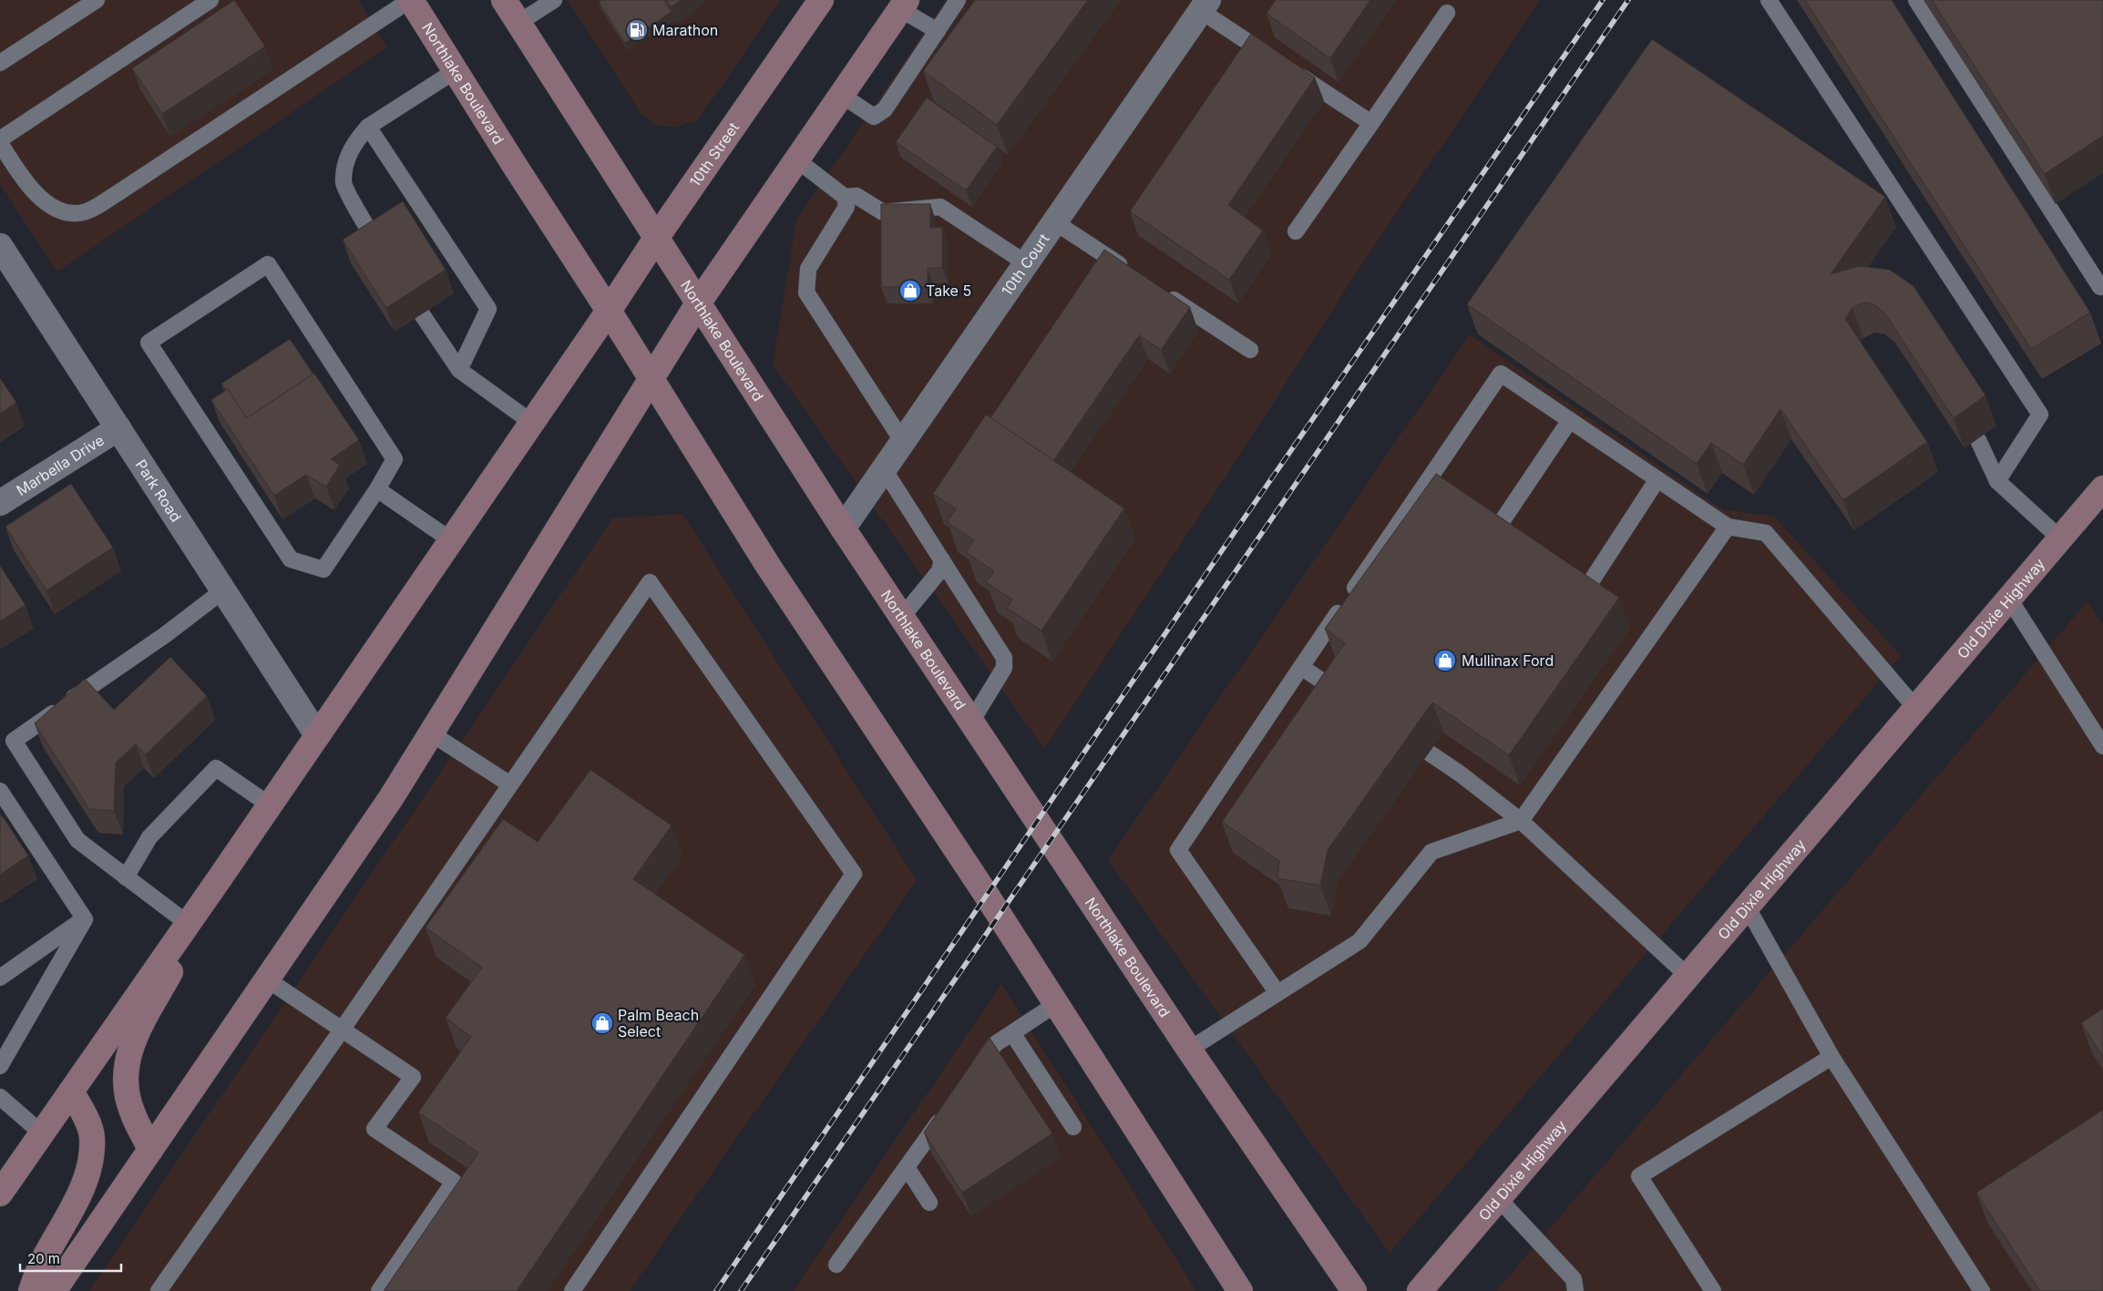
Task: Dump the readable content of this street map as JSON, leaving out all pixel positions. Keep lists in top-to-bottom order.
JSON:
{
  "streets": {
    "main road": ["Northlake Boulevard", "10th Street", "Old Dixie Highway"],
    "street": ["10th Court", "Marbella Drive", "Park Road"]
  },
  "crossings": [
    ["Northlake Boulevard", "10th Street"],
    ["Northlake Boulevard", "10th Court"],
    ["10th Street", "Park Road"],
    ["Marbella Drive", "Park Road"]
  ],
  "places": {
    "fuel station": ["Marathon"],
    "shop": ["Take 5", "Mullinax Ford", "Palm Beach Select"]
  },
  "scale_bar": "20 m"
}
